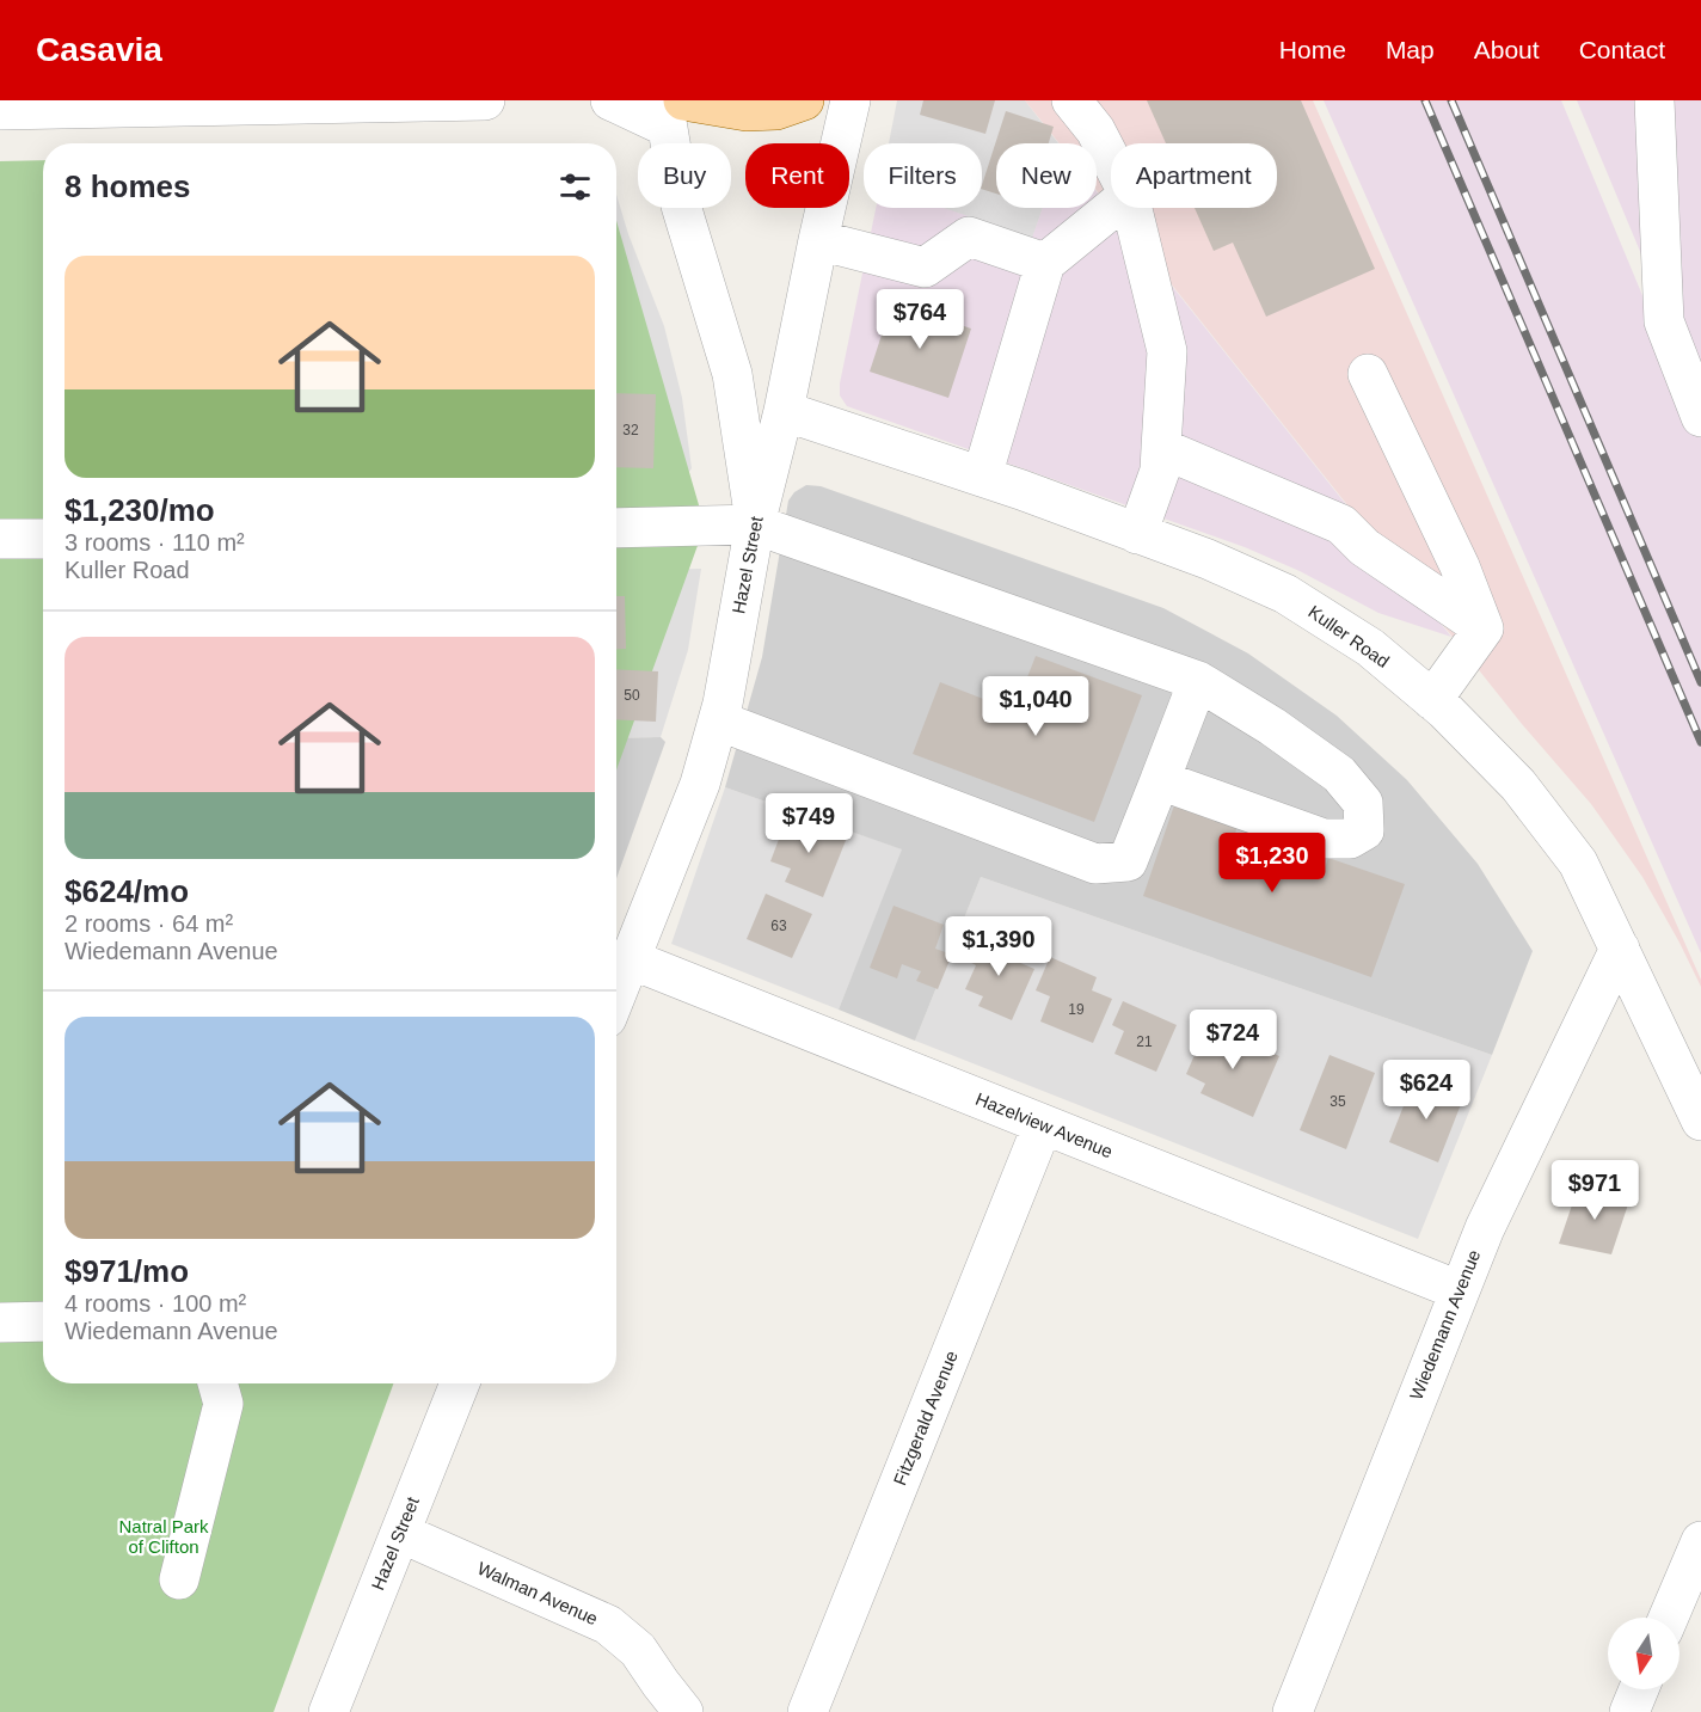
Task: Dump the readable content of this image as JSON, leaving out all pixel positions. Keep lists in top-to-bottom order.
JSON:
{
  "streets": {
    "street": [
      "Hazel Street",
      "Kuller Road",
      "Hazelview Avenue",
      "Wiedemann Avenue",
      "Fitzgerald Avenue",
      "Walman Avenue"
    ]
  },
  "crossings": [
    ["Hazel Street", "Kuller Road"],
    ["Hazel Street", "Hazelview Avenue"],
    ["Hazel Street", "Walman Avenue"],
    ["Kuller Road", "Wiedemann Avenue"],
    ["Hazelview Avenue", "Wiedemann Avenue"],
    ["Hazelview Avenue", "Fitzgerald Avenue"]
  ],
  "parks": ["Natral Park of Clifton"],
  "house_numbers": [
    "32",
    "50",
    "63",
    "19",
    "21",
    "35"
  ],
  "north": "bottom",
  "page": {
    "header": "Casavia",
    "nav": [
      "Home",
      "Map",
      "About",
      "Contact"
    ],
    "chip": [
      "Buy",
      "Rent",
      "Filters",
      "New",
      "Apartment"
    ],
    "heading": "8 homes",
    "list": [
      {
        "name": "$1,230/mo",
        "note": "3 rooms · 110 m² · Kuller Road"
      },
      {
        "name": "$624/mo",
        "note": "2 rooms · 64 m² · Wiedemann Avenue"
      },
      {
        "name": "$971/mo",
        "note": "4 rooms · 100 m² · Wiedemann Avenue"
      }
    ],
    "price": [
      "$764",
      "$1,040",
      "$749",
      "$1,230",
      "$1,390",
      "$724",
      "$624",
      "$971"
    ]
  }
}
